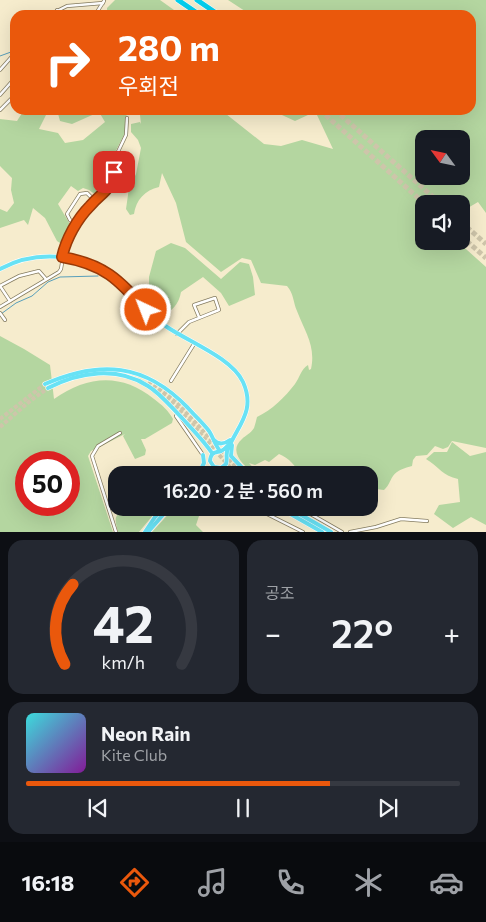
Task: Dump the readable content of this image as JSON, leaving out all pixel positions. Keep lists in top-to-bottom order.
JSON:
{
  "north": "top left",
  "page": {
    "turn": ["280 m", "우회전"],
    "limit": "50",
    "trip": "16:20 · 2 분 · 560 m",
    "tile": "공조",
    "heat": ["−", "22°", "+"],
    "song": ["Neon Rain", "Kite Club"],
    "tabs": "16:18",
    "gauge": ["42", "km/h"]
  }
}
